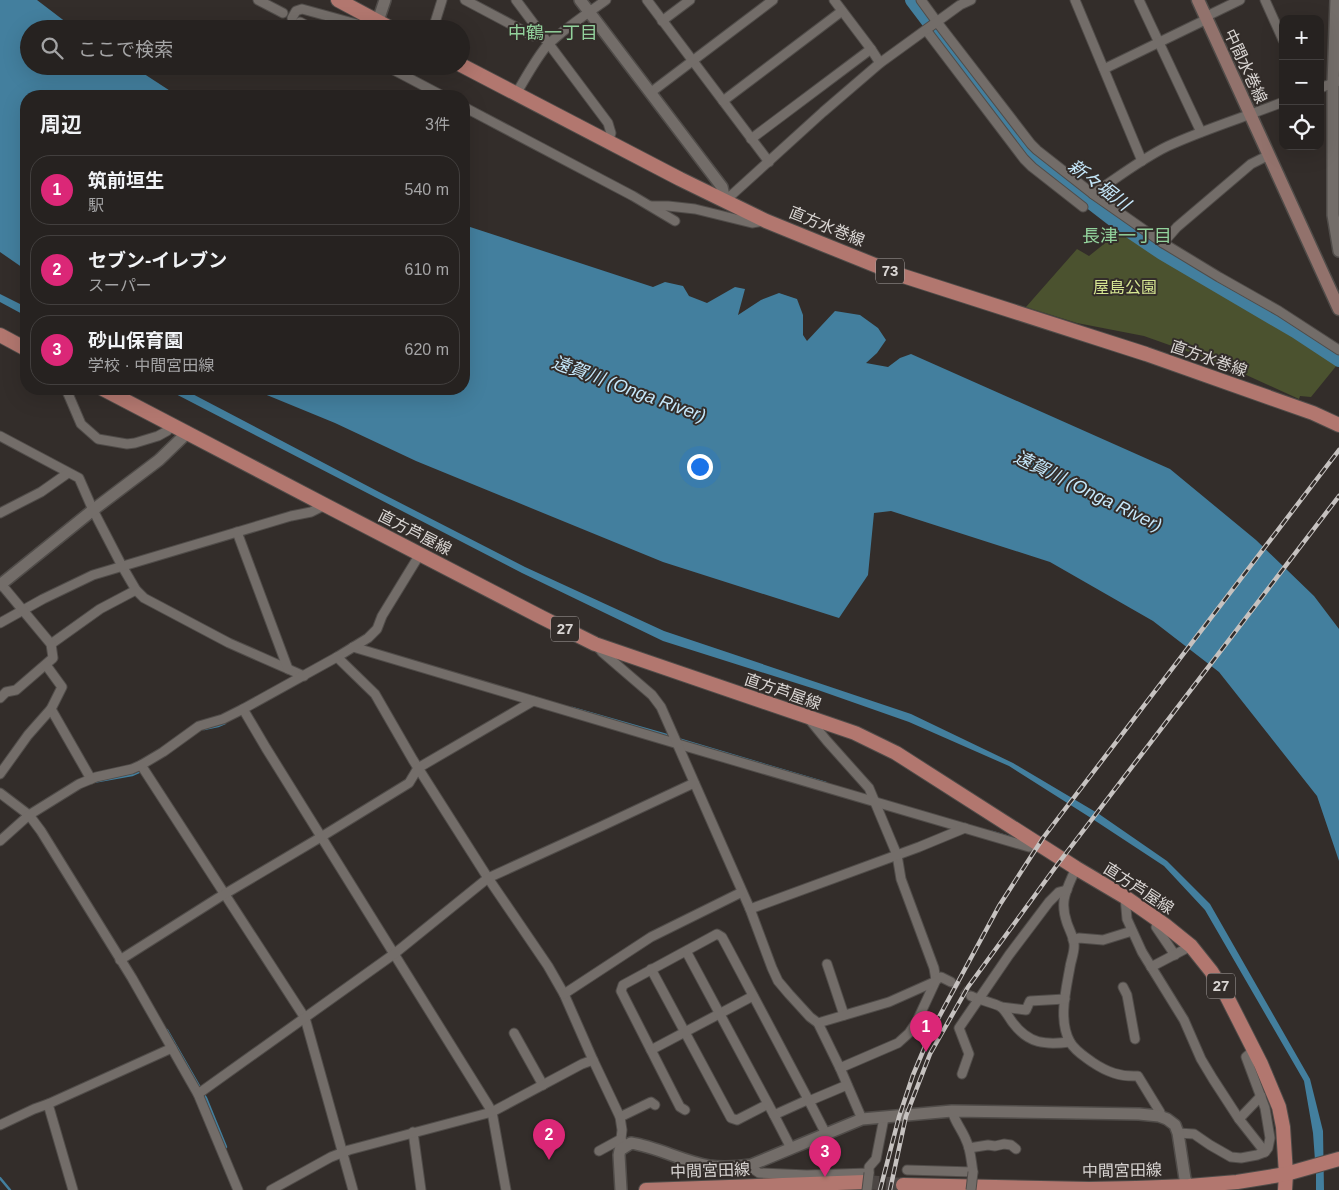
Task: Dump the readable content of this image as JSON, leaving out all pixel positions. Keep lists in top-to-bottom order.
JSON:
{
  "streets": {
    "main road": [
      "中間水巻線",
      "直方水巻線",
      "73",
      "直方芦屋線",
      "27",
      "中間宮田線"
    ]
  },
  "crossings": [
    ["直方芦屋線", "中間宮田線"]
  ],
  "districts": ["中鶴一丁目", "長津一丁目"],
  "water": ["新々堀川", "遠賀川 (Onga River)"],
  "parks": ["屋島公園"],
  "page": {
    "map_buttons": ["+", "−"],
    "search": "ここで検索",
    "heading": ["周辺", "3件"],
    "list": [
      {
        "mark": "1",
        "name": "筑前垣生",
        "note": "駅",
        "value": "540 m"
      },
      {
        "mark": "2",
        "name": "セブン-イレブン",
        "note": "スーパー",
        "value": "610 m"
      },
      {
        "mark": "3",
        "name": "砂山保育園",
        "note": "学校 · 中間宮田線",
        "value": "620 m"
      }
    ],
    "pins": ["1", "2", "3"]
  }
}
